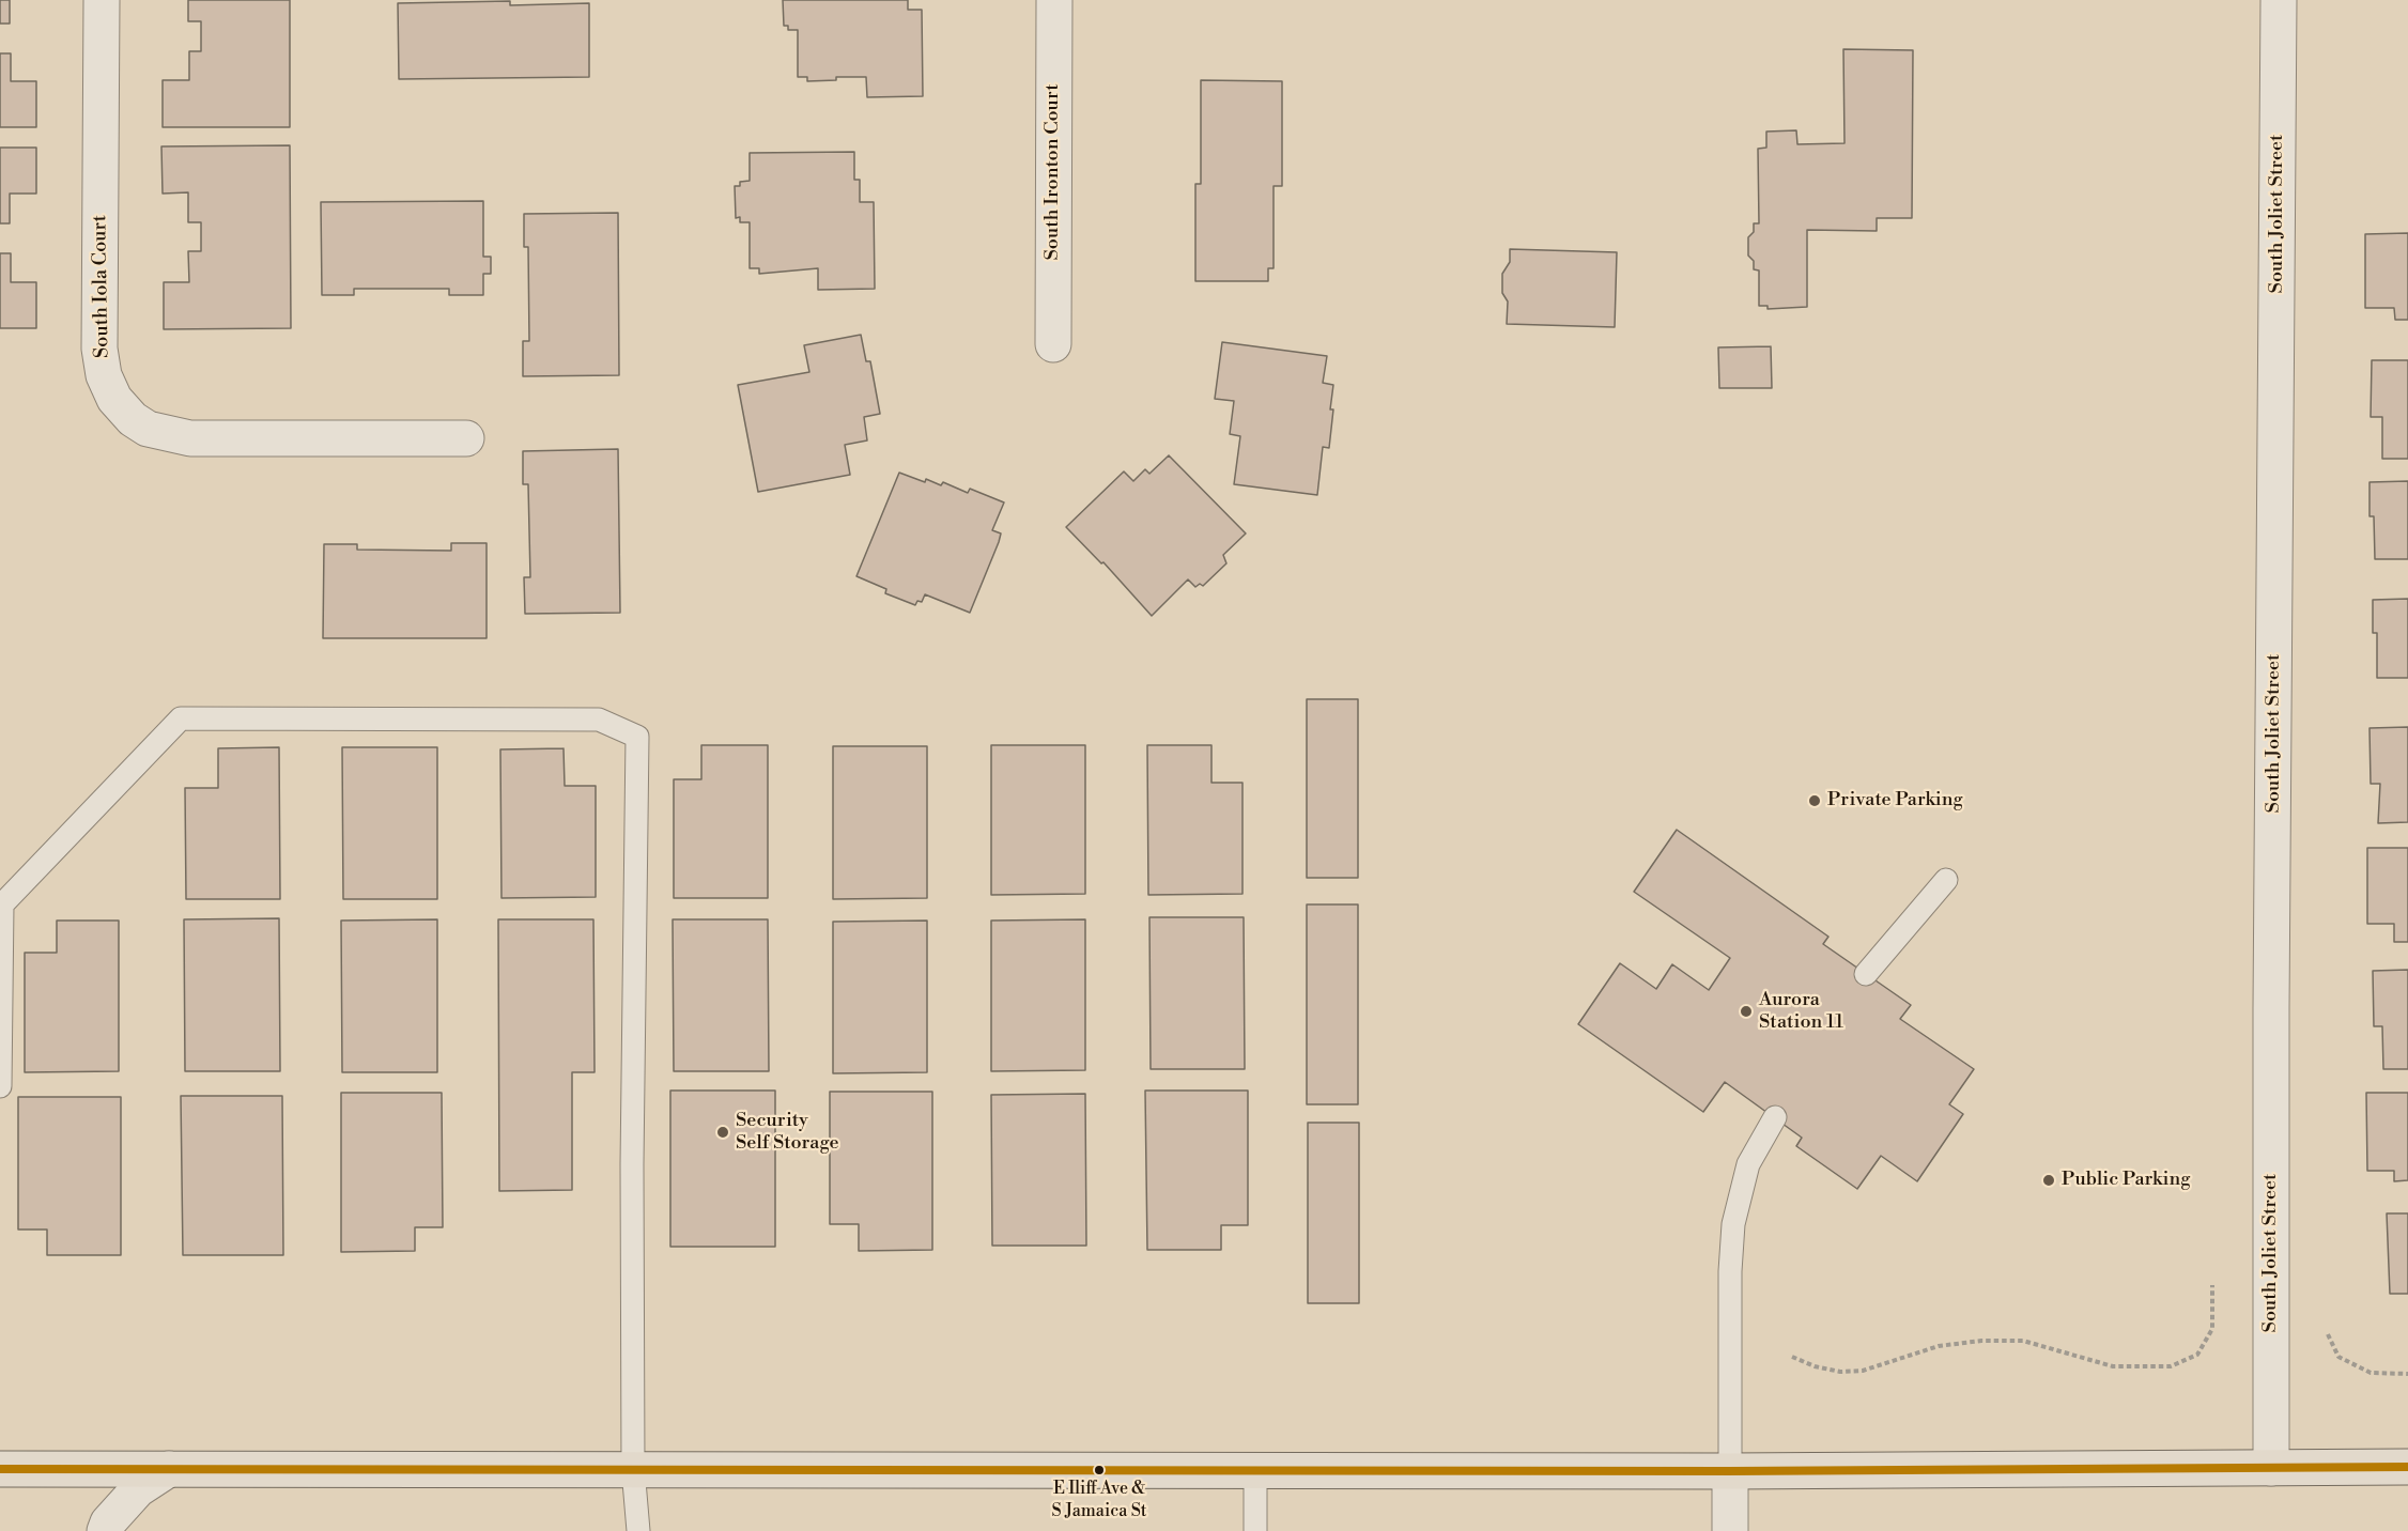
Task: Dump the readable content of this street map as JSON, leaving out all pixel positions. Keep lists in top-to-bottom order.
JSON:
{
  "streets": {
    "street": ["South Ironton Court", "South Joliet Street", "South Iola Court"]
  },
  "places": [
    "Private Parking",
    "Aurora Station 11",
    "Security Self Storage",
    "Public Parking",
    "E Iliff Ave & S Jamaica St"
  ]
}
